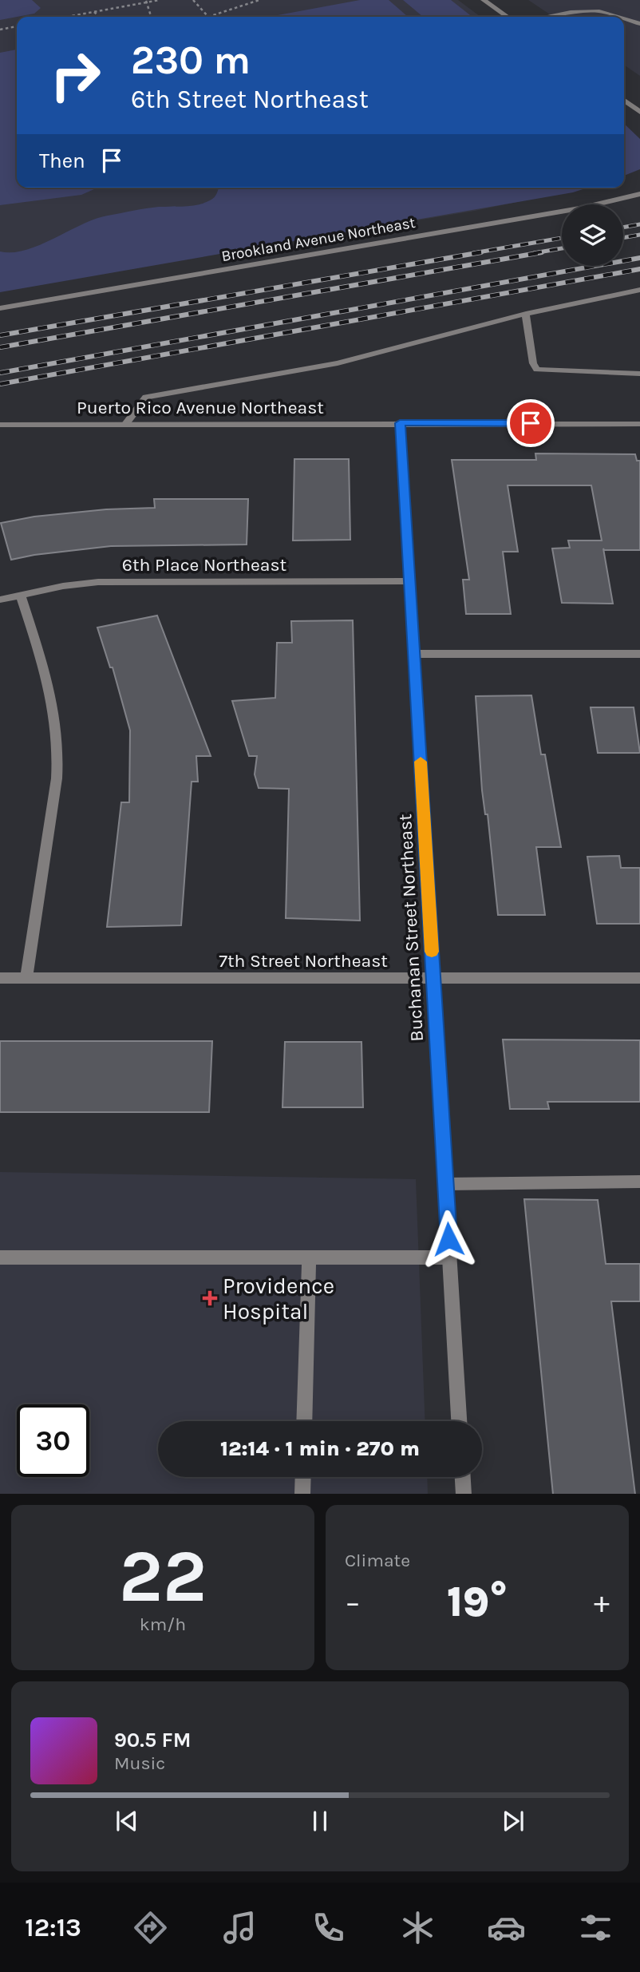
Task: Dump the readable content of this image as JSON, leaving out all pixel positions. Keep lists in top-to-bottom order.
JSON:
{
  "streets": {
    "street": [
      "Brookland Avenue Northeast",
      "Puerto Rico Avenue Northeast",
      "6th Place Northeast",
      "Buchanan Street Northeast",
      "7th Street Northeast"
    ]
  },
  "crossings": [
    ["Puerto Rico Avenue Northeast", "Buchanan Street Northeast"],
    ["6th Place Northeast", "Buchanan Street Northeast"],
    ["Buchanan Street Northeast", "7th Street Northeast"]
  ],
  "places": {
    "health": ["Providence Hospital"]
  },
  "page": {
    "turn": ["230 m", "6th Street Northeast"],
    "then": "Then",
    "limit": "30",
    "trip": "12:14 · 1 min · 270 m",
    "tile": [
      ["22", "km/h"],
      "Climate"
    ],
    "heat": ["−", "19°", "+"],
    "song": ["90.5 FM", "Music"],
    "tabs": "12:13"
  }
}
